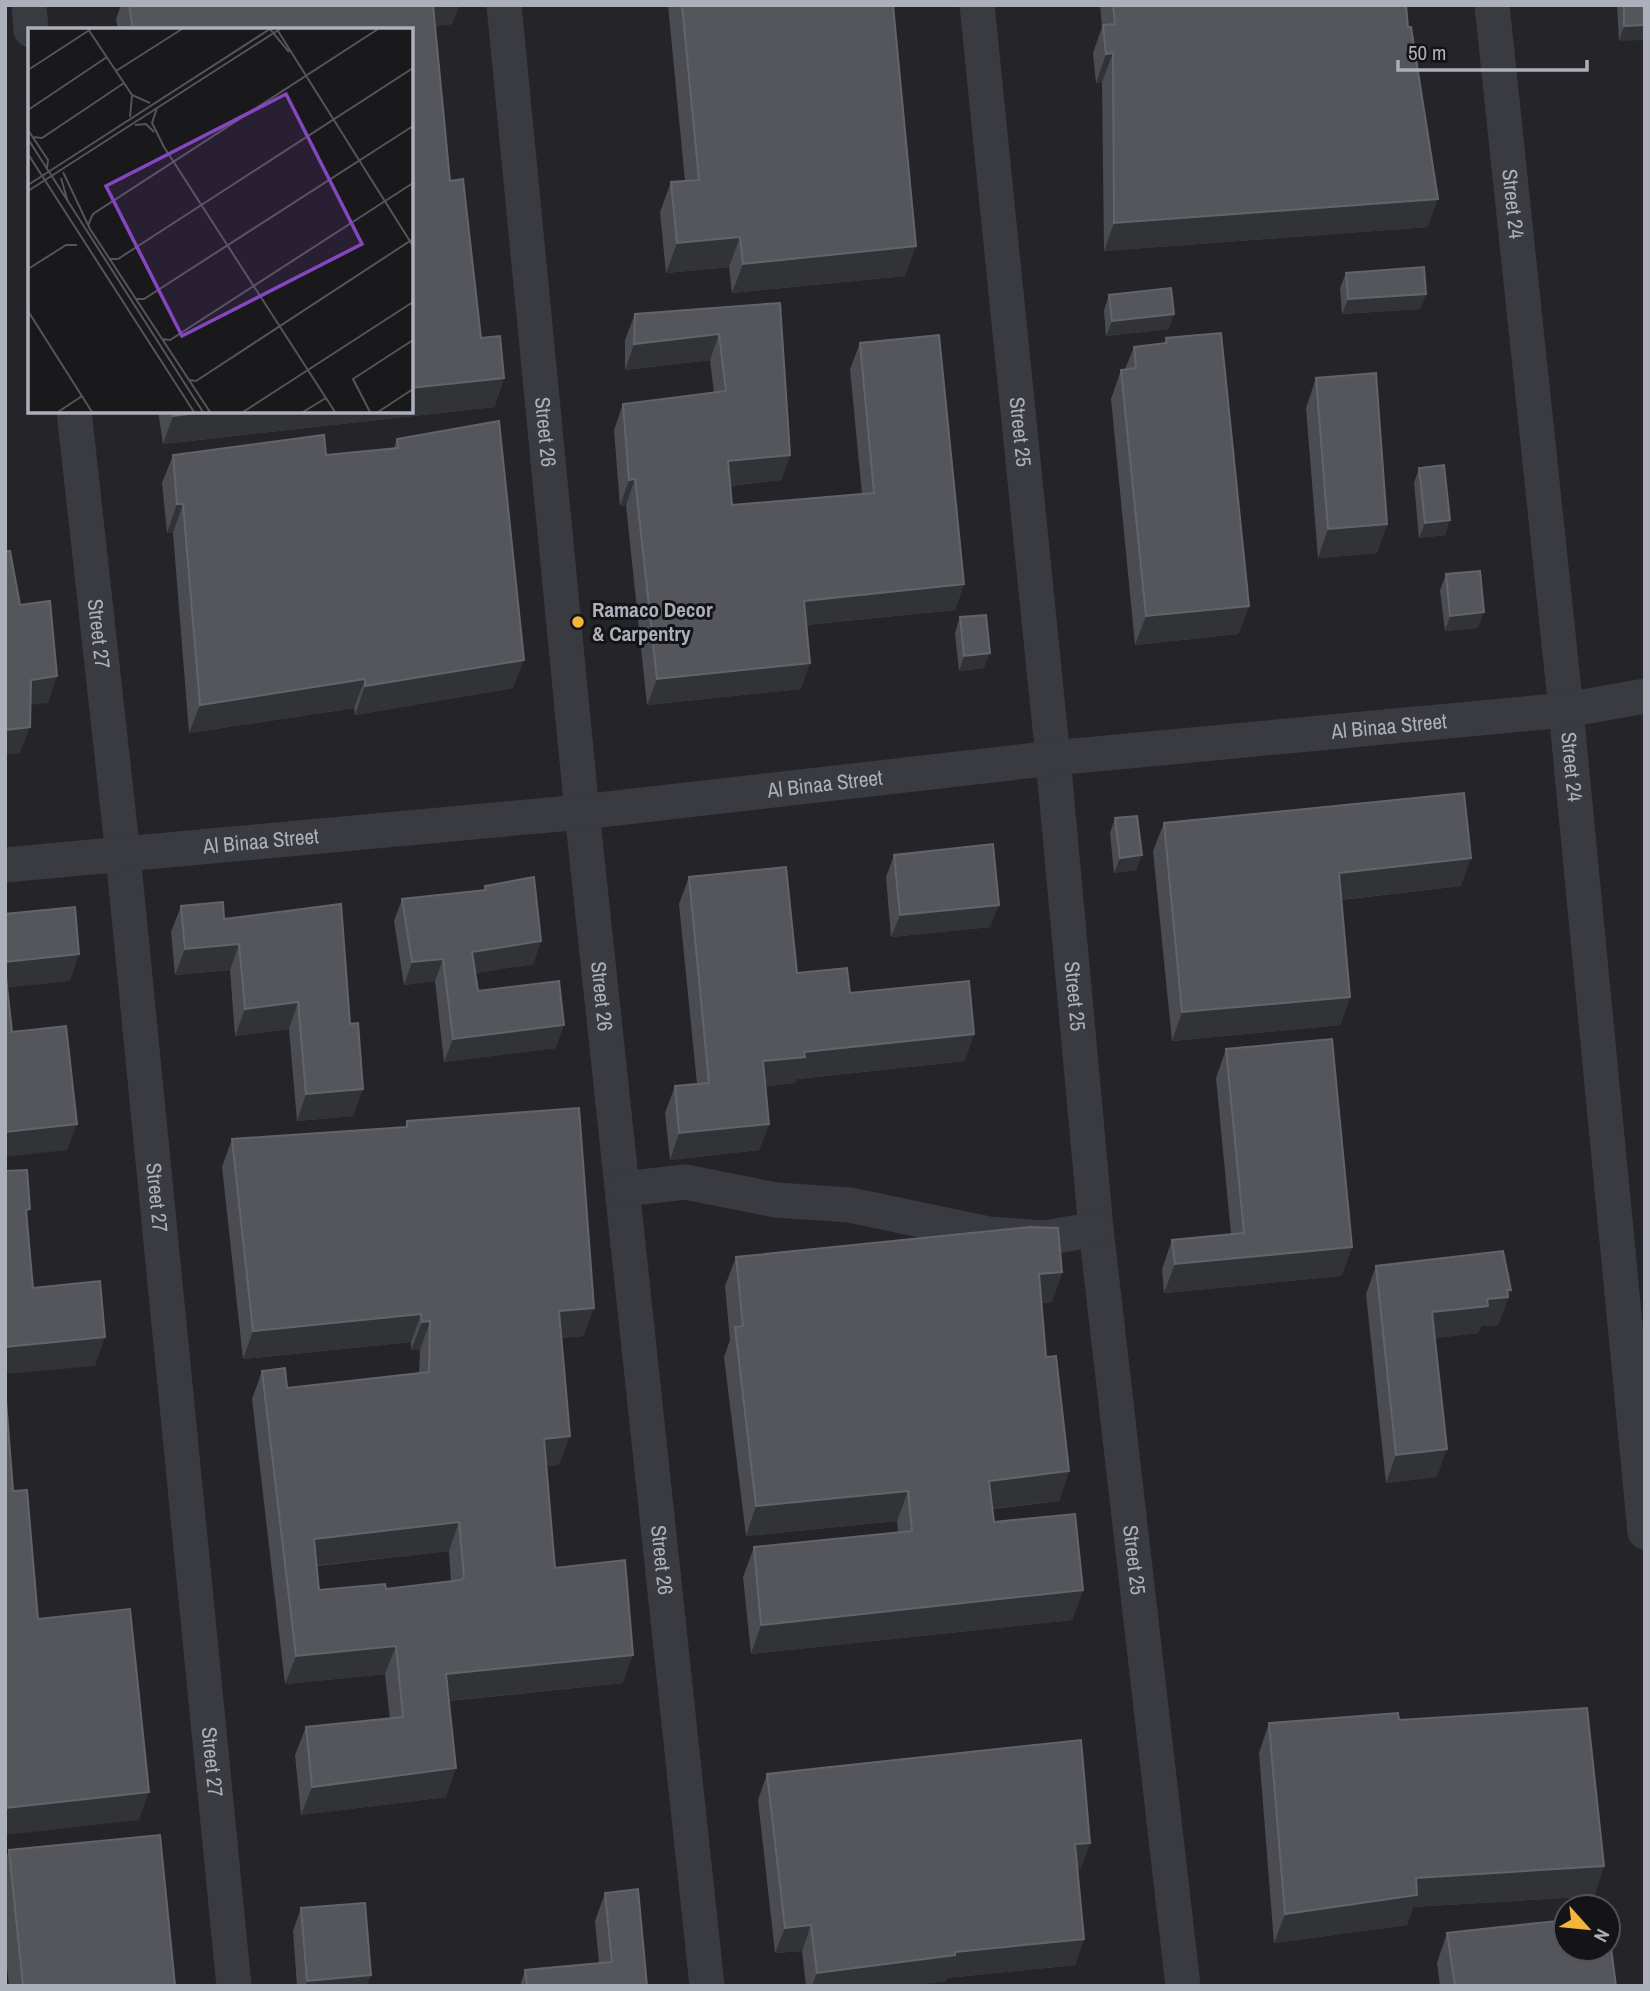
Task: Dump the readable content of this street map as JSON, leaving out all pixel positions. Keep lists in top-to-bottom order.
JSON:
{
  "streets": {
    "street": [
      "Street 24",
      "Street 26",
      "Street 25",
      "Street 27",
      "Al Binaa Street"
    ]
  },
  "crossings": [
    ["Street 24", "Al Binaa Street"],
    ["Street 26", "Al Binaa Street"],
    ["Street 25", "Al Binaa Street"],
    ["Street 27", "Al Binaa Street"]
  ],
  "places": ["Ramaco Decor & Carpentry"],
  "scale_bar": "50 m",
  "north": "bottom right"
}
